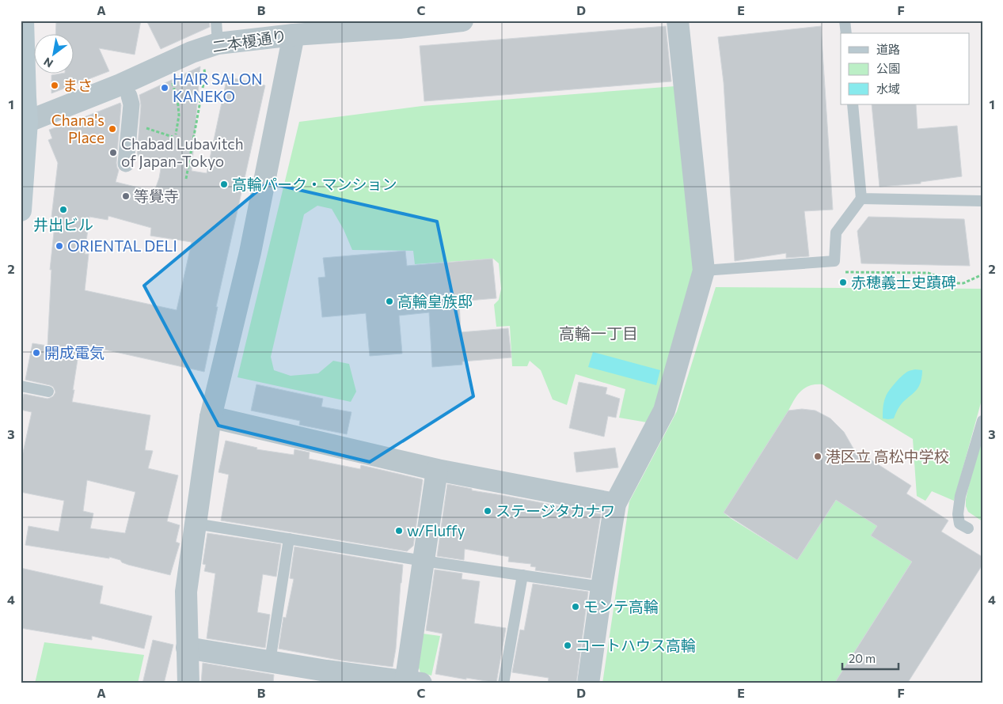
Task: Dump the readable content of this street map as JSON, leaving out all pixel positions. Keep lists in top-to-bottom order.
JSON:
{
  "streets": {
    "street": ["二本榎通り"]
  },
  "districts": ["高輪一丁目"],
  "places": [
    "まさ",
    "HAIR SALON KANEKO",
    "Chana's Place",
    "Chabad Lubavitch of Japan-Tokyo",
    "高輪パーク・マンション",
    "等覺寺",
    "井出ビル",
    "ORIENTAL DELI",
    "赤穂義士史蹟碑",
    "高輪皇族邸",
    "開成電気",
    "港区立 高松中学校",
    "ステージタカナワ",
    "w/Fluffy",
    "モンテ高輪",
    "コートハウス高輪"
  ],
  "legend": ["道路", "公園", "水域"],
  "scale_bar": "20 m",
  "north": "bottom left",
  "grid": {
    "columns": [
      "A",
      "B",
      "C",
      "D",
      "E",
      "F"
    ],
    "rows": [
      "1",
      "2",
      "3",
      "4"
    ]
  }
}
